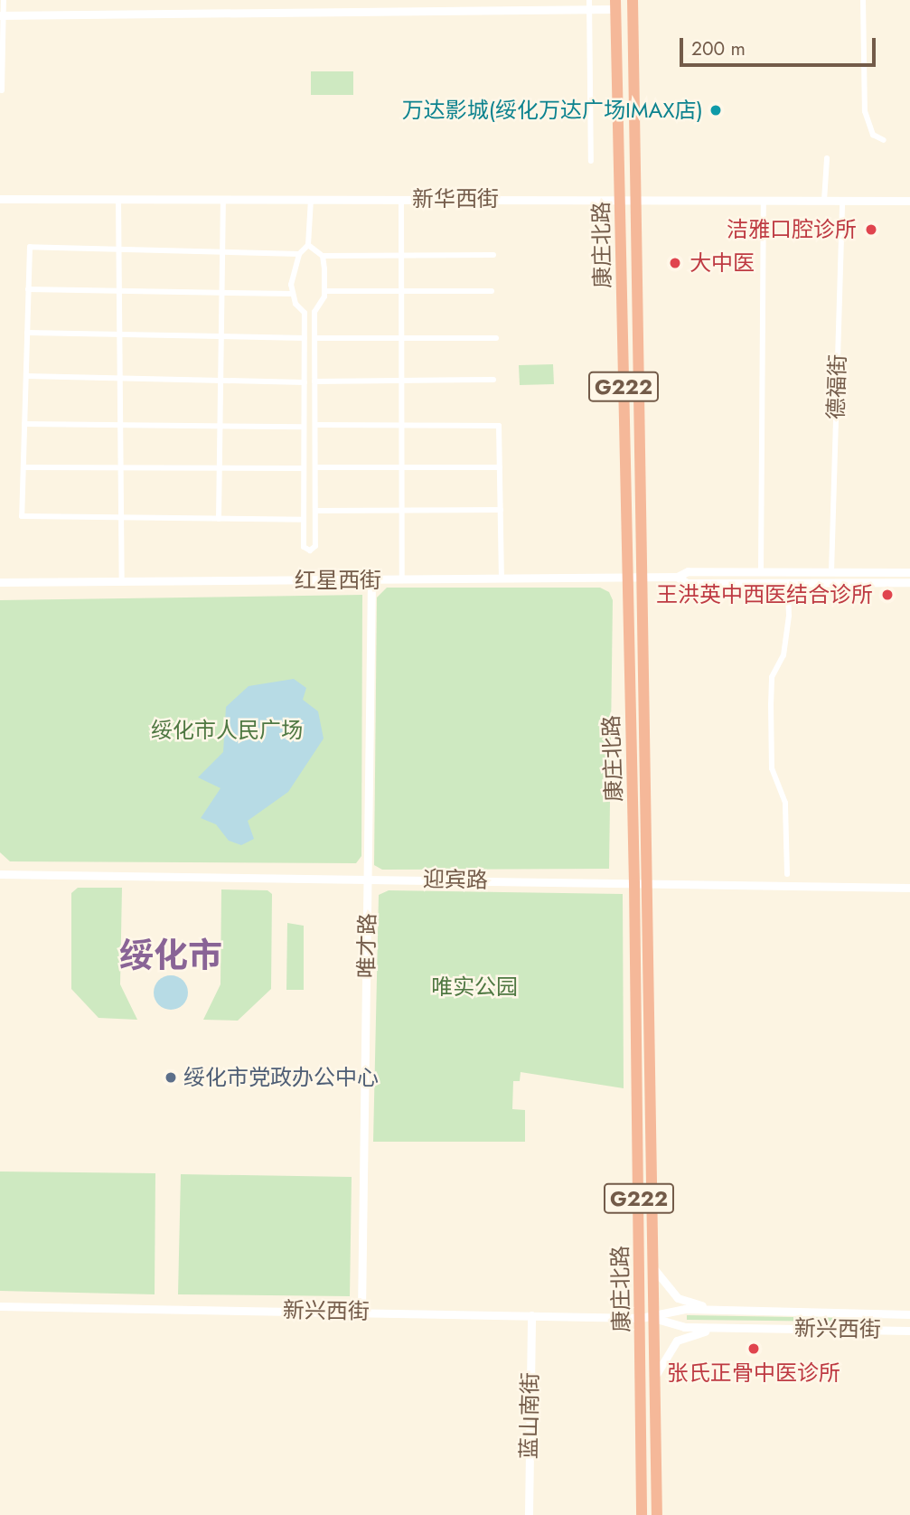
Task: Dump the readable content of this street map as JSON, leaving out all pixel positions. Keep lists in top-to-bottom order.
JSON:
{
  "streets": {
    "highway": ["康庄北路", "G222"],
    "main road": [
      "新华西街",
      "红星西街",
      "迎宾路",
      "唯才路",
      "新兴西街",
      "蓝山南街"
    ],
    "street": ["德福街"]
  },
  "crossings": [
    ["新华西街", "康庄北路"],
    ["新华西街", "德福街"],
    ["康庄北路", "红星西街"],
    ["康庄北路", "迎宾路"],
    ["康庄北路", "新兴西街"],
    ["德福街", "红星西街"],
    ["红星西街", "唯才路"],
    ["迎宾路", "唯才路"],
    ["唯才路", "新兴西街"],
    ["新兴西街", "蓝山南街"]
  ],
  "districts": ["绥化市"],
  "parks": ["绥化市人民广场", "唯实公园"],
  "places": [
    "万达影城(绥化万达广场IMAX店)",
    "洁雅口腔诊所",
    "大中医",
    "王洪英中西医结合诊所",
    "绥化市党政办公中心",
    "张氏正骨中医诊所"
  ],
  "scale_bar": "200 m"
}
